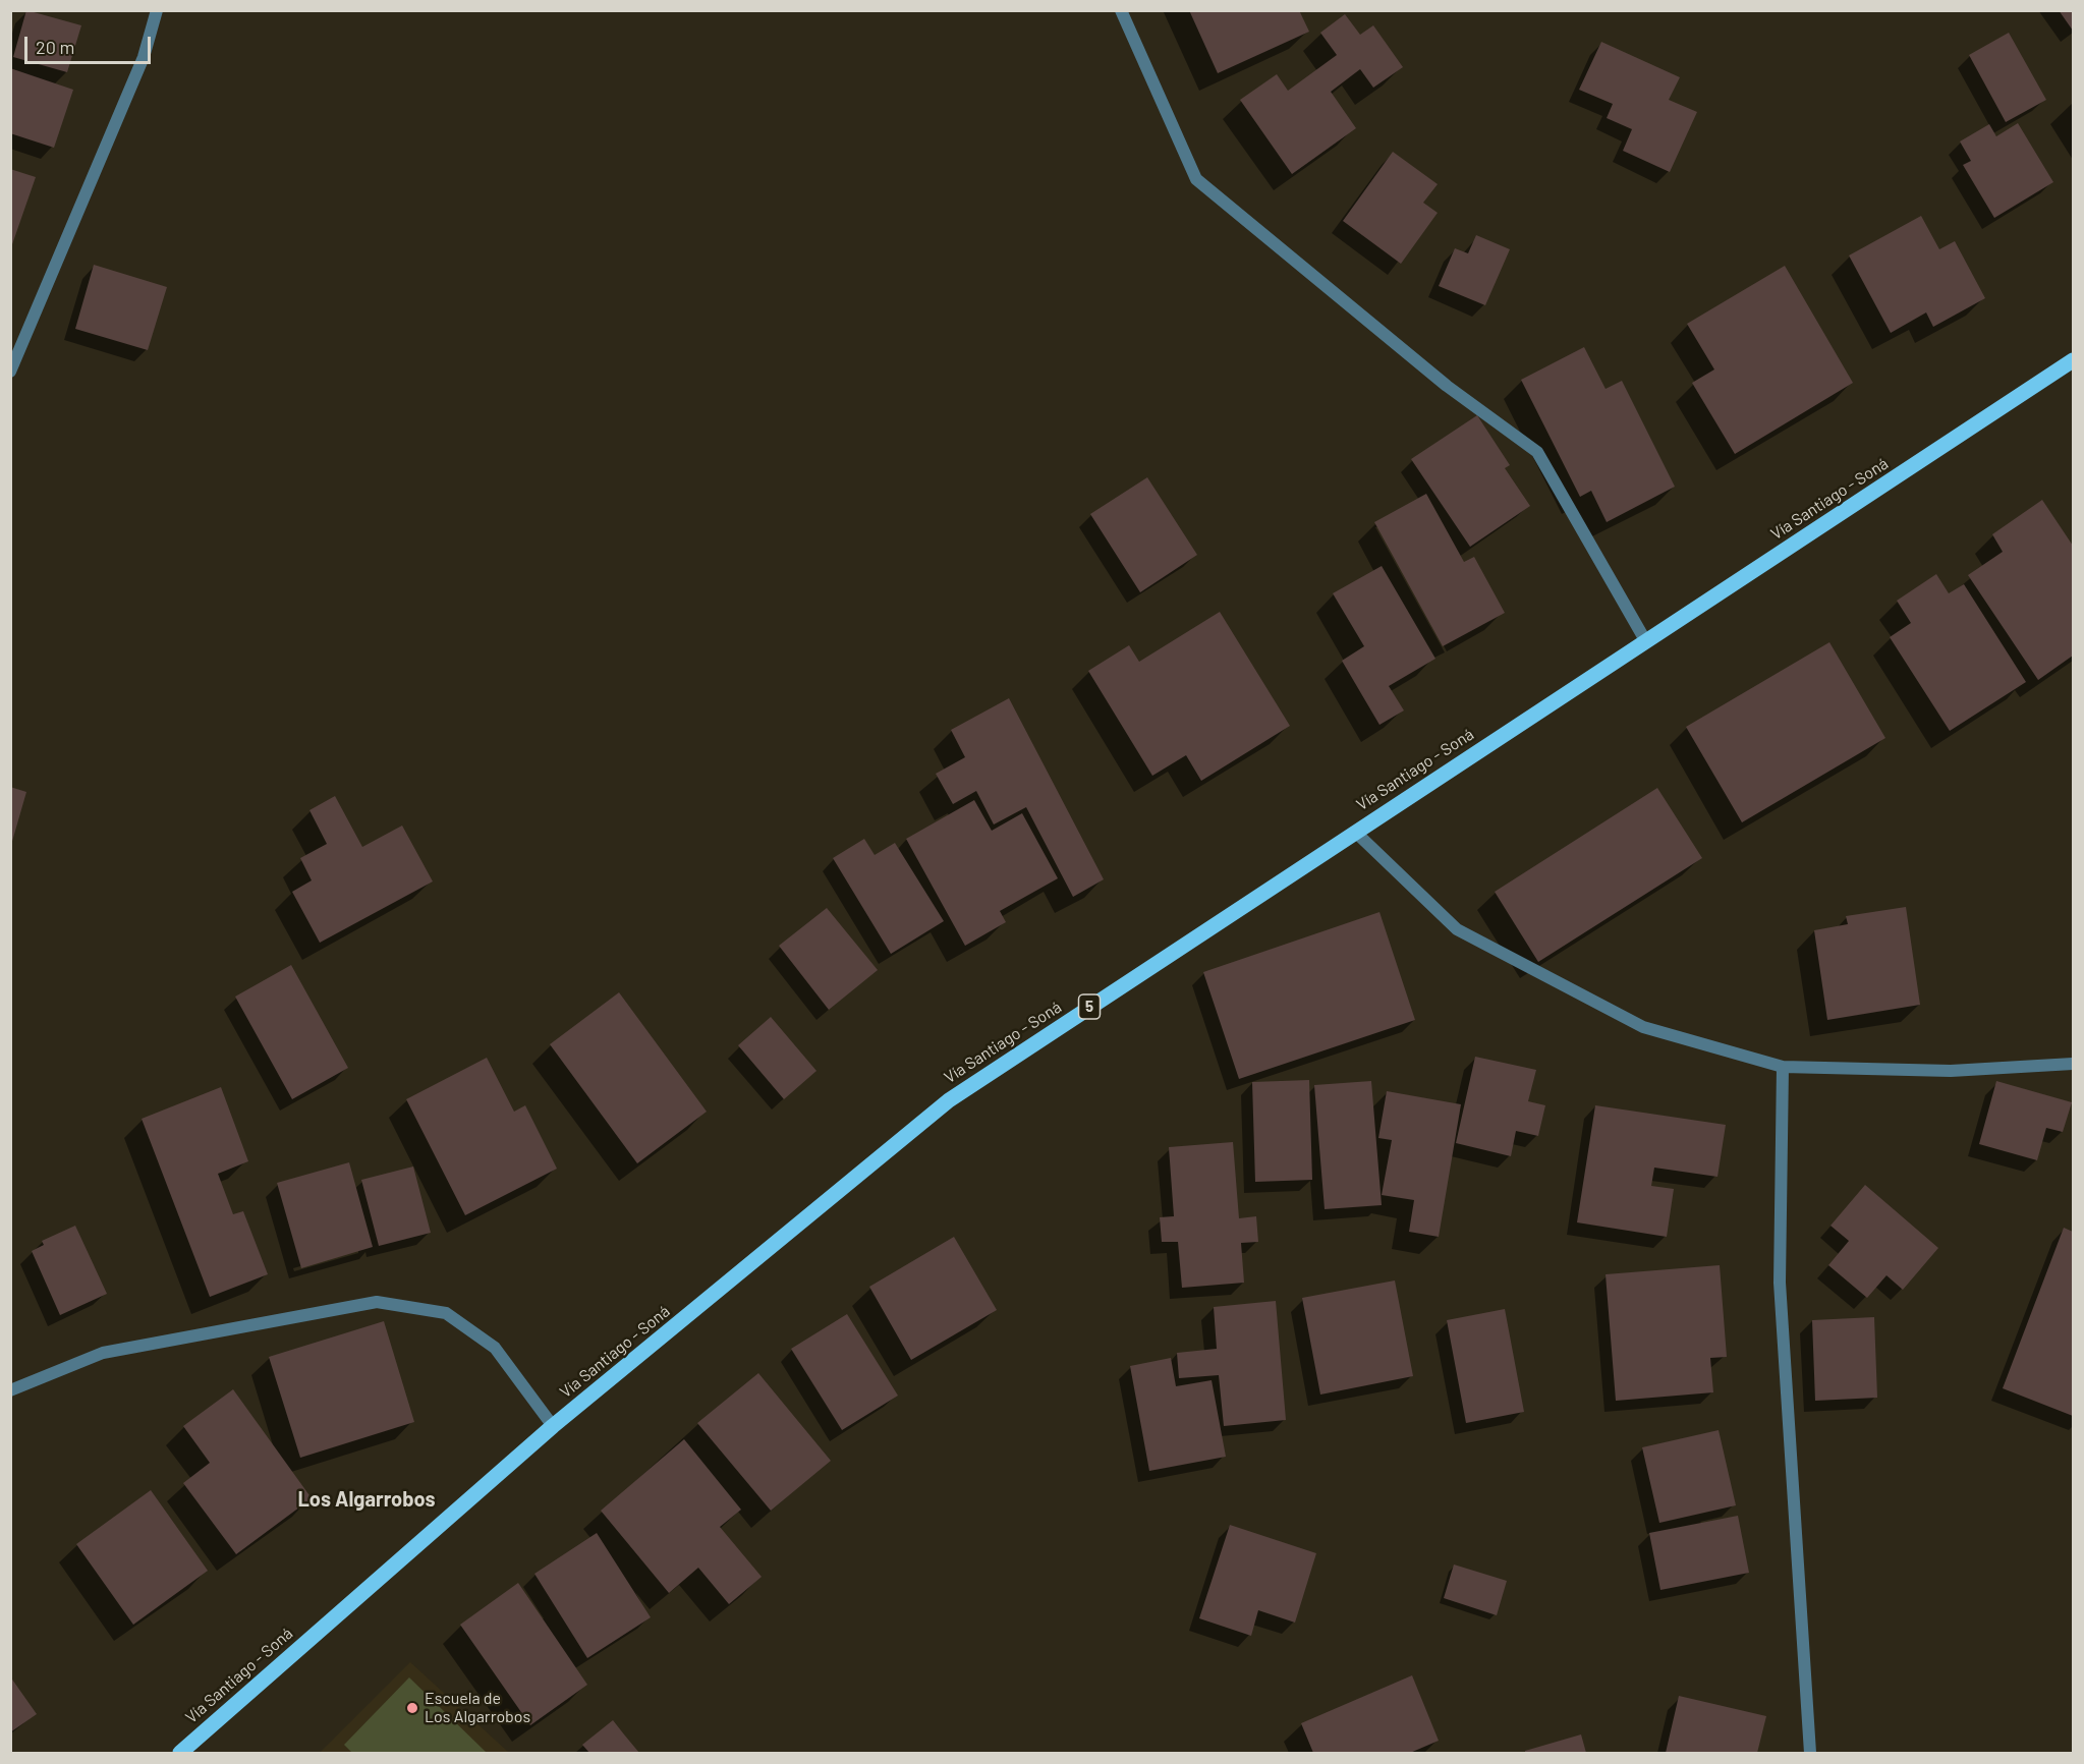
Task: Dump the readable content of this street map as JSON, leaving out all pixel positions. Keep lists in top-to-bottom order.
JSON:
{
  "streets": {
    "main road": ["Vía Santiago - Soná", "5"]
  },
  "districts": ["Los Algarrobos"],
  "places": ["Escuela de Los Algarrobos"],
  "scale_bar": "20 m"
}
